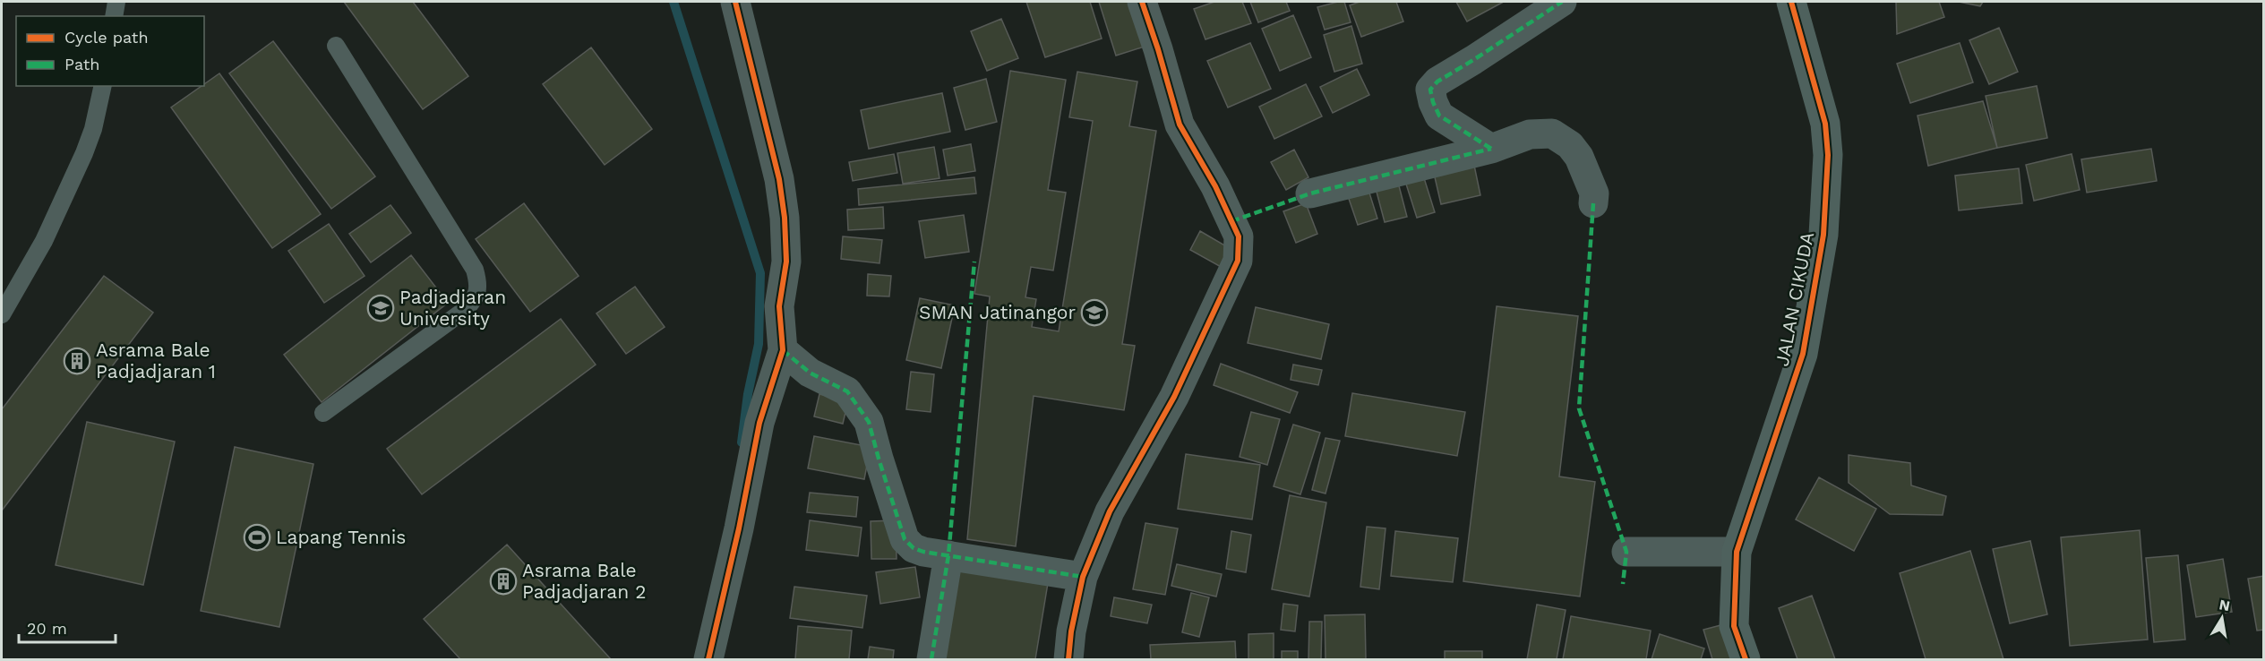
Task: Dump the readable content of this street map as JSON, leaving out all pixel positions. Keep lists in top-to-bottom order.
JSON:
{
  "streets": {
    "street": ["JALAN CIKUDA"]
  },
  "places": {
    "school or university": ["Padjadjaran University", "SMAN Jatinangor"],
    "building": ["Asrama Bale Padjadjaran 1", "Asrama Bale Padjadjaran 2"],
    "sports": ["Lapang Tennis"]
  },
  "legend": ["Cycle path", "Path"],
  "scale_bar": "20 m",
  "north": "top"
}
